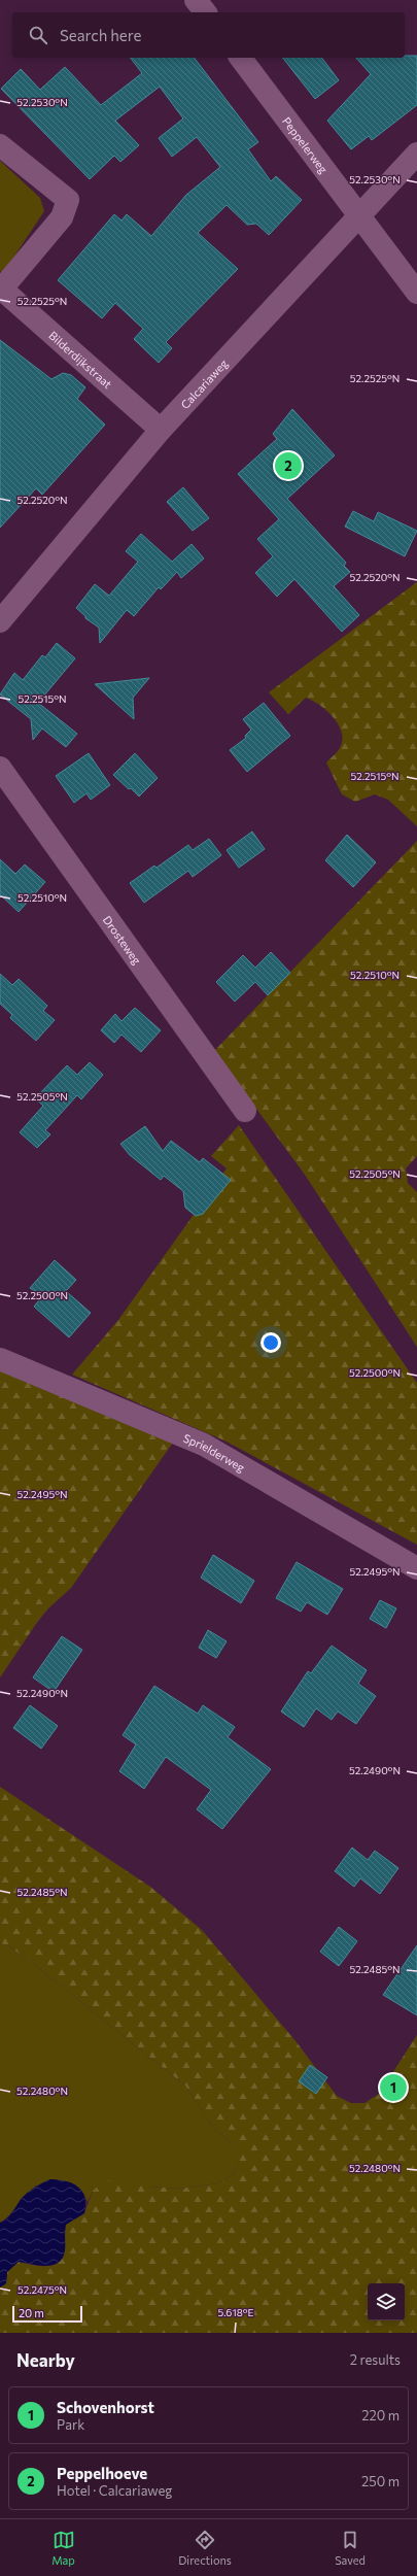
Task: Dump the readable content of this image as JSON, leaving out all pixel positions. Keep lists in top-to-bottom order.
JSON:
{
  "streets": {
    "street": [
      "Peppelerweg",
      "Bilderdijkstraat",
      "Calcariaweg",
      "Drosteweg",
      "Sprielderweg"
    ]
  },
  "crossings": [
    ["Peppelerweg", "Calcariaweg"],
    ["Bilderdijkstraat", "Calcariaweg"]
  ],
  "scale_bar": "20 m",
  "page": {
    "search": "Search here",
    "pins": ["2", "1"],
    "scale": "20 m",
    "heading": ["Nearby", "2 results"],
    "list": [
      {
        "mark": "1",
        "name": "Schovenhorst",
        "note": "Park",
        "value": "220 m"
      },
      {
        "mark": "2",
        "name": "Peppelhoeve",
        "note": "Hotel · Calcariaweg",
        "value": "250 m"
      }
    ],
    "nav": ["Map", "Directions", "Saved"]
  },
  "coordinates": [
    "52.2530°N",
    "52.2525°N",
    "52.2520°N",
    "52.2515°N",
    "52.2510°N",
    "52.2505°N",
    "52.2500°N",
    "52.2495°N",
    "52.2490°N",
    "52.2485°N",
    "52.2480°N",
    "52.2475°N",
    "5.618°E"
  ]
}
